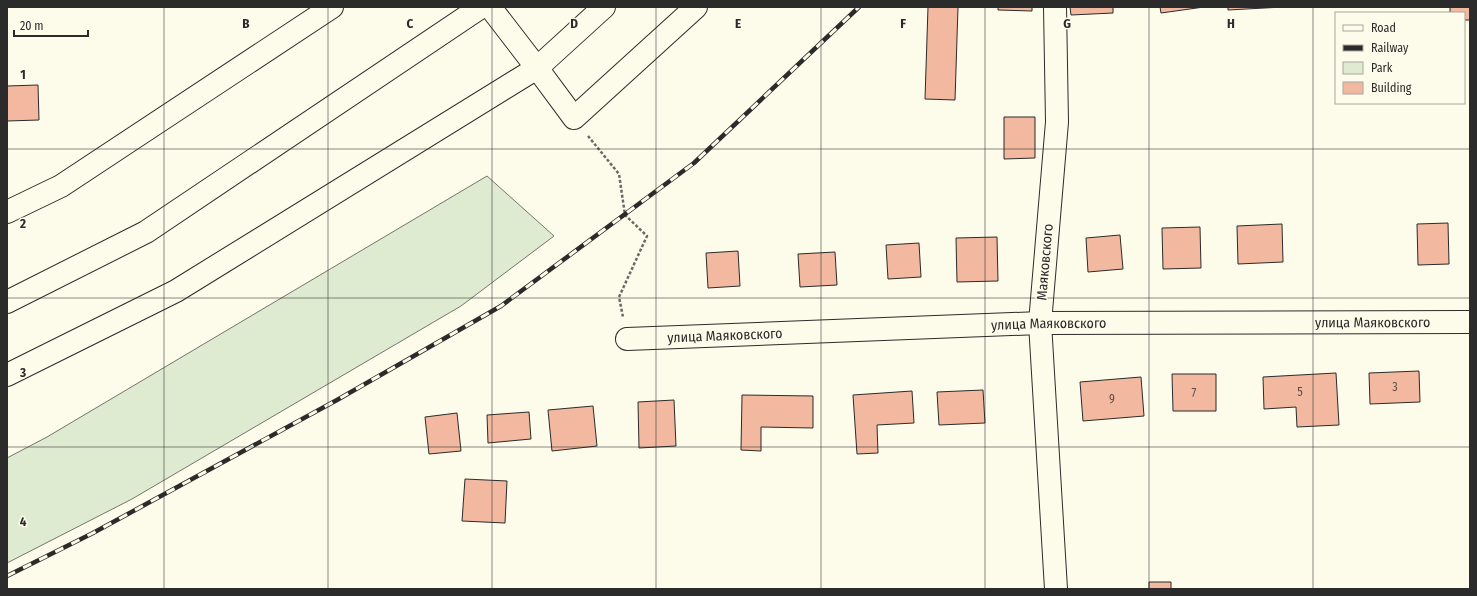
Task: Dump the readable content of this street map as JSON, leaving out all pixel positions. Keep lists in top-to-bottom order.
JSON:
{
  "streets": {
    "street": ["Маяковского", "улица Маяковского"]
  },
  "crossings": [
    ["Маяковского", "улица Маяковского"]
  ],
  "house_numbers": [
    "3",
    "5",
    "7",
    "9"
  ],
  "legend": [
    "Road",
    "Railway",
    "Park",
    "Building"
  ],
  "scale_bar": "20 m",
  "grid": {
    "columns": [
      "B",
      "C",
      "D",
      "E",
      "F",
      "G",
      "H"
    ],
    "rows": [
      "1",
      "2",
      "3",
      "4"
    ]
  }
}
